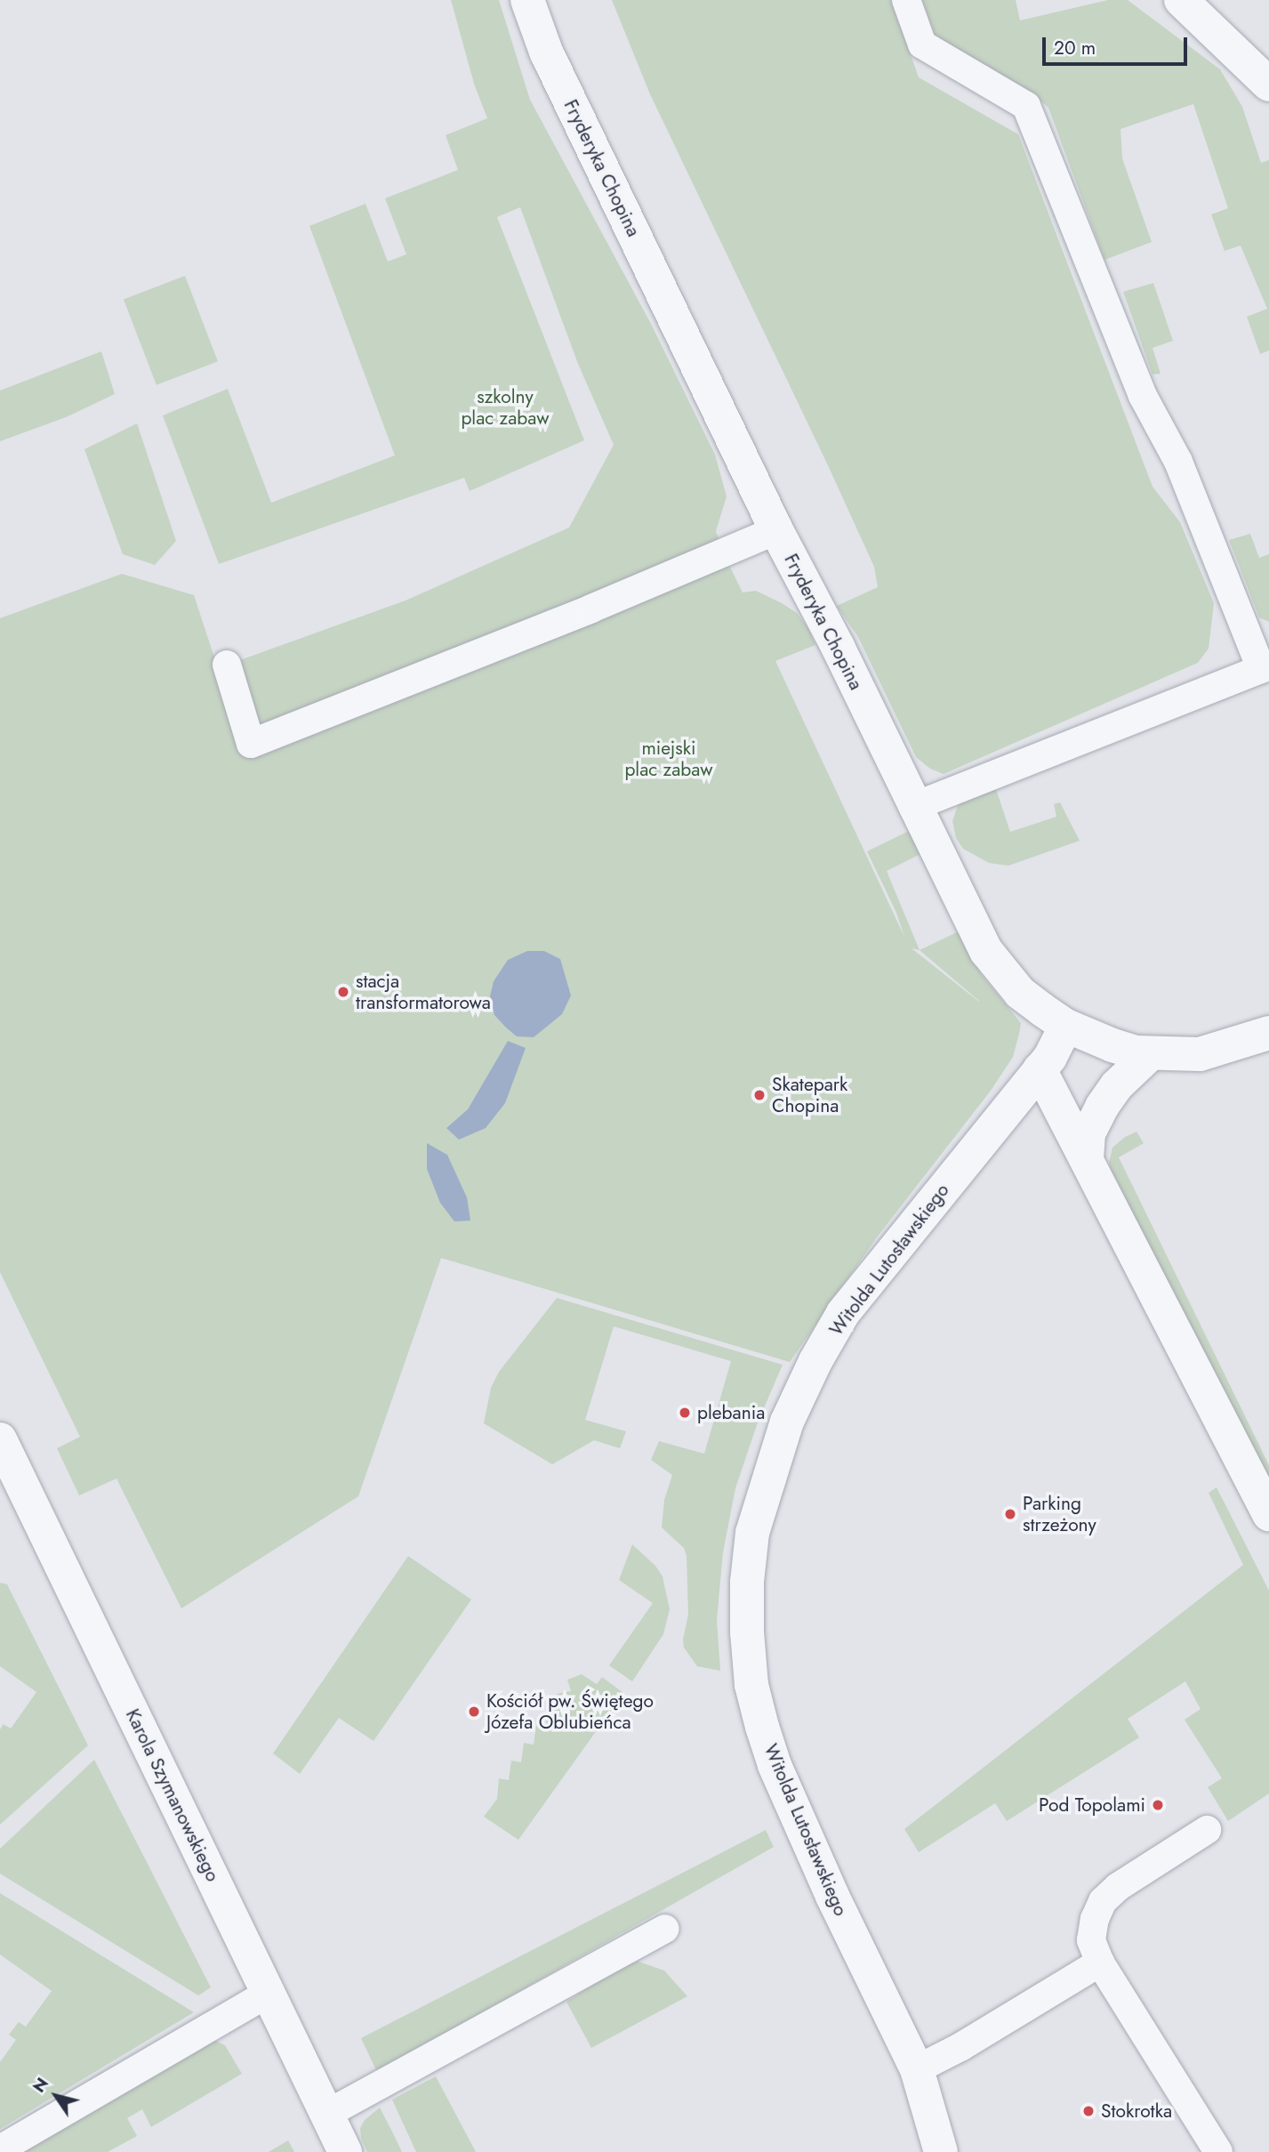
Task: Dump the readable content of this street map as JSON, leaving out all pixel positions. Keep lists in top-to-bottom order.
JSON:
{
  "streets": {
    "street": ["Fryderyka Chopina", "Witolda Lutosławskiego", "Karola Szymanowskiego"]
  },
  "crossings": [
    ["Fryderyka Chopina", "Witolda Lutosławskiego"]
  ],
  "parks": ["szkolny plac zabaw", "miejski plac zabaw"],
  "places": [
    "stacja transformatorowa",
    "Skatepark Chopina",
    "plebania",
    "Parking strzeżony",
    "Kościół pw. Świętego Józefa Oblubieńca",
    "Pod Topolami",
    "Stokrotka"
  ],
  "scale_bar": "20 m",
  "north": "top left"
}
